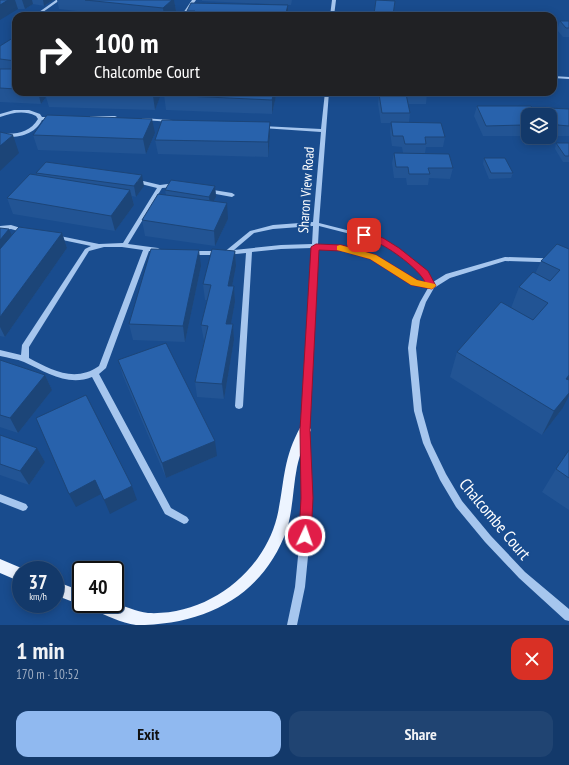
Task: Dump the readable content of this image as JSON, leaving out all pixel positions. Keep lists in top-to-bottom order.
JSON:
{
  "streets": {
    "street": ["Sharon View Road", "Chalcombe Court"]
  },
  "page": {
    "turn": ["100 m", "Chalcombe Court"],
    "speed": "37 km/h",
    "limit": "40",
    "heading": ["1 min", "170 m · 10:52"],
    "buttons": ["Exit", "Share"]
  }
}
